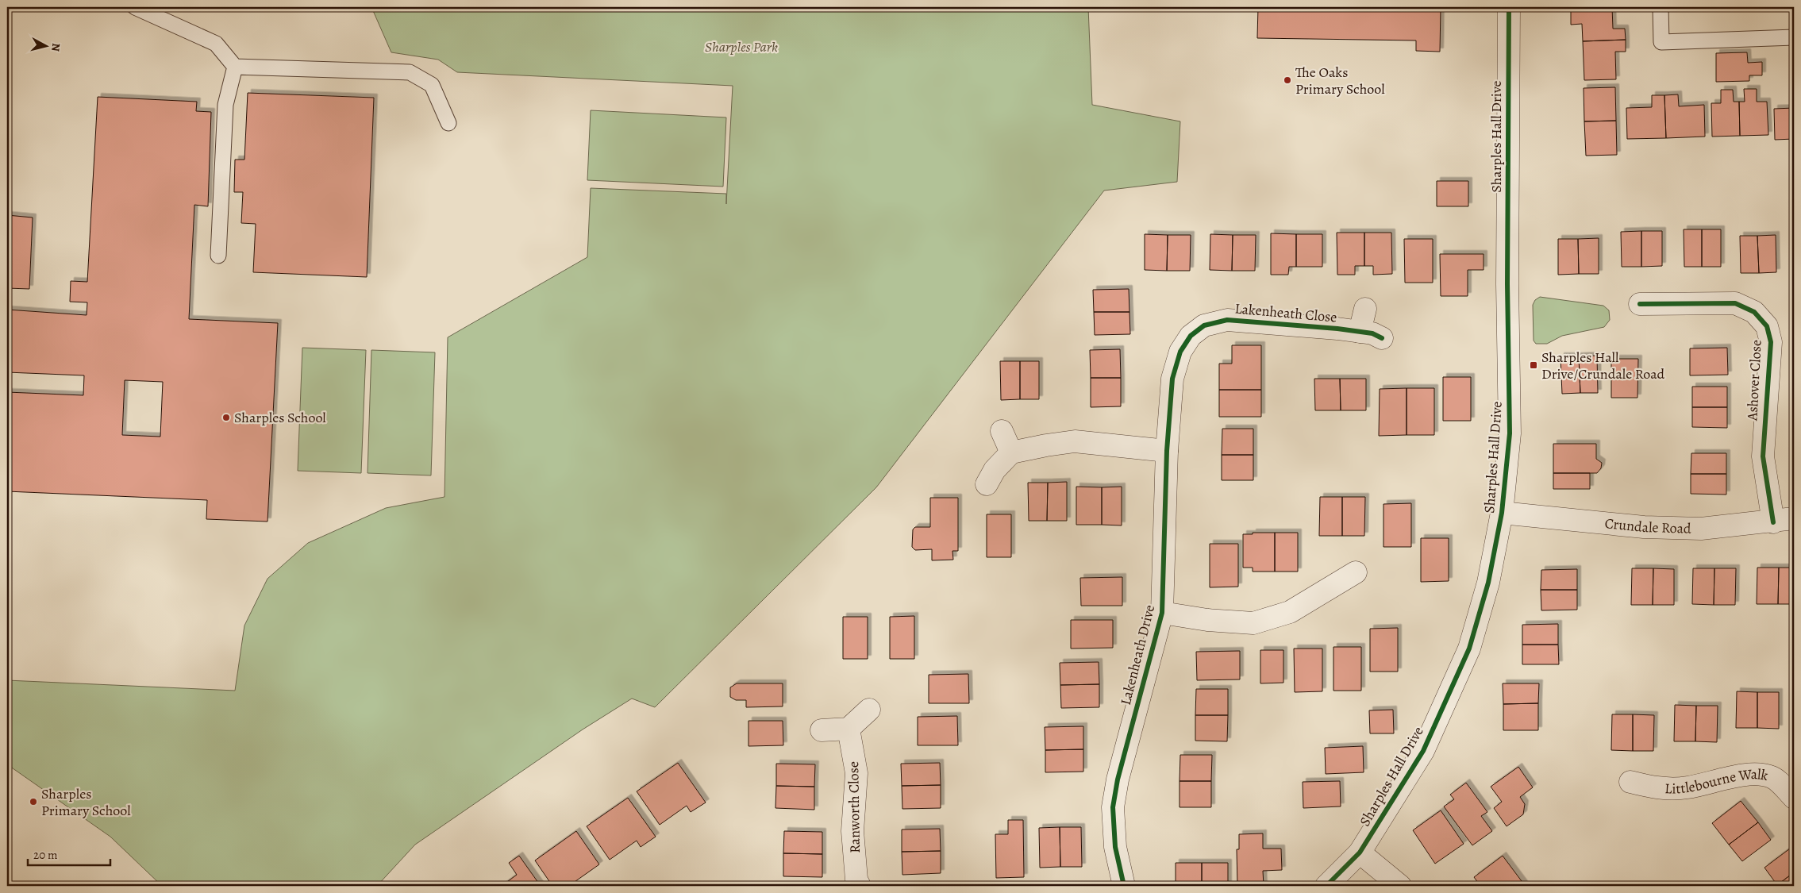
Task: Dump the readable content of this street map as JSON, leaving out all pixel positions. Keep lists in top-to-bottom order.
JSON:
{
  "streets": {
    "street": [
      "Sharples Hall Drive",
      "Lakenheath Close",
      "Ashover Close",
      "Crundale Road",
      "Lakenheath Drive",
      "Littlebourne Walk",
      "Ranworth Close"
    ]
  },
  "crossings": [
    ["Sharples Hall Drive", "Crundale Road"],
    ["Lakenheath Close", "Lakenheath Drive"],
    ["Ashover Close", "Crundale Road"]
  ],
  "parks": ["Sharples Park"],
  "places": {
    "other": ["The Oaks Primary School", "Sharples School", "Sharples Primary School"],
    "transit": ["Sharples Hall Drive/Crundale Road"]
  },
  "scale_bar": "20 m",
  "north": "right"
}
